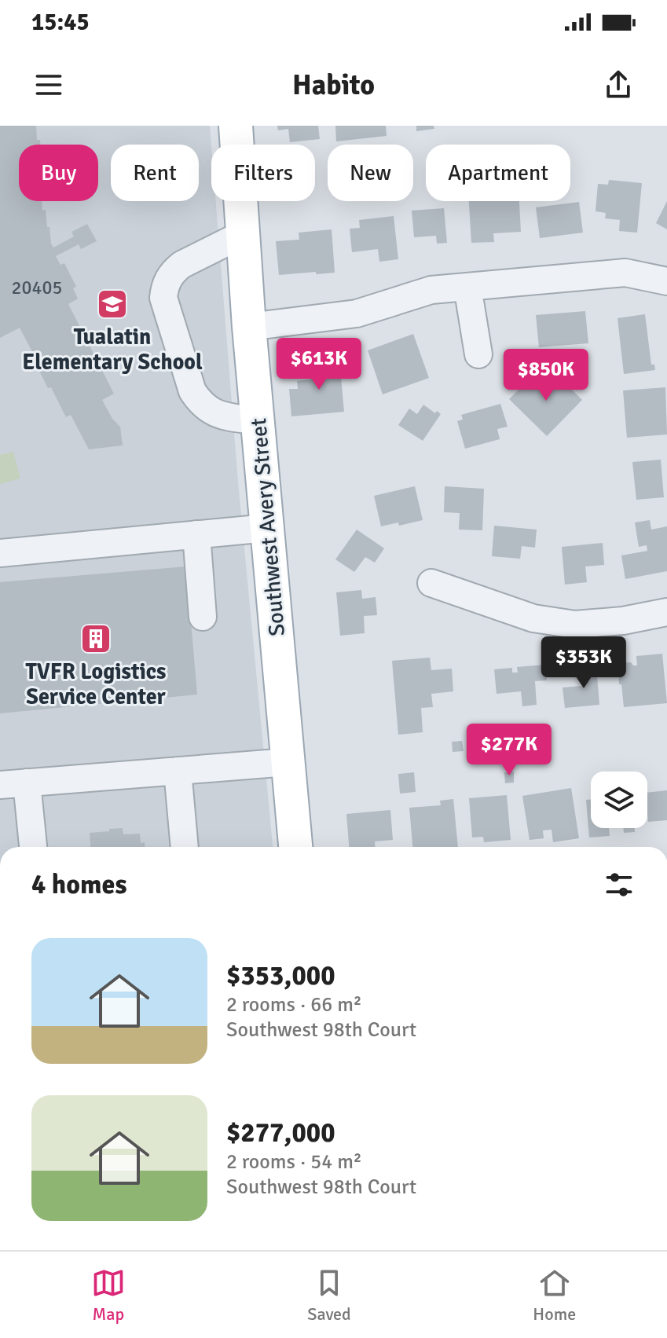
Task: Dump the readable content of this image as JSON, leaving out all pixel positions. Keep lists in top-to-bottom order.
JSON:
{
  "streets": {
    "main road": ["Southwest Avery Street"]
  },
  "places": {
    "school or university": ["Tualatin Elementary School"],
    "building": ["TVFR Logistics Service Center"]
  },
  "house_numbers": ["20405"],
  "page": {
    "status": "15:45",
    "header": "Habito",
    "chip": [
      "Buy",
      "Rent",
      "Filters",
      "New",
      "Apartment"
    ],
    "price": [
      "$613K",
      "$850K",
      "$353K",
      "$277K"
    ],
    "heading": "4 homes",
    "list": [
      {
        "name": "$353,000",
        "note": "2 rooms · 66 m² · Southwest 98th Court"
      },
      {
        "name": "$277,000",
        "note": "2 rooms · 54 m² · Southwest 98th Court"
      }
    ],
    "tabs": ["Map", "Saved", "Home"]
  }
}
